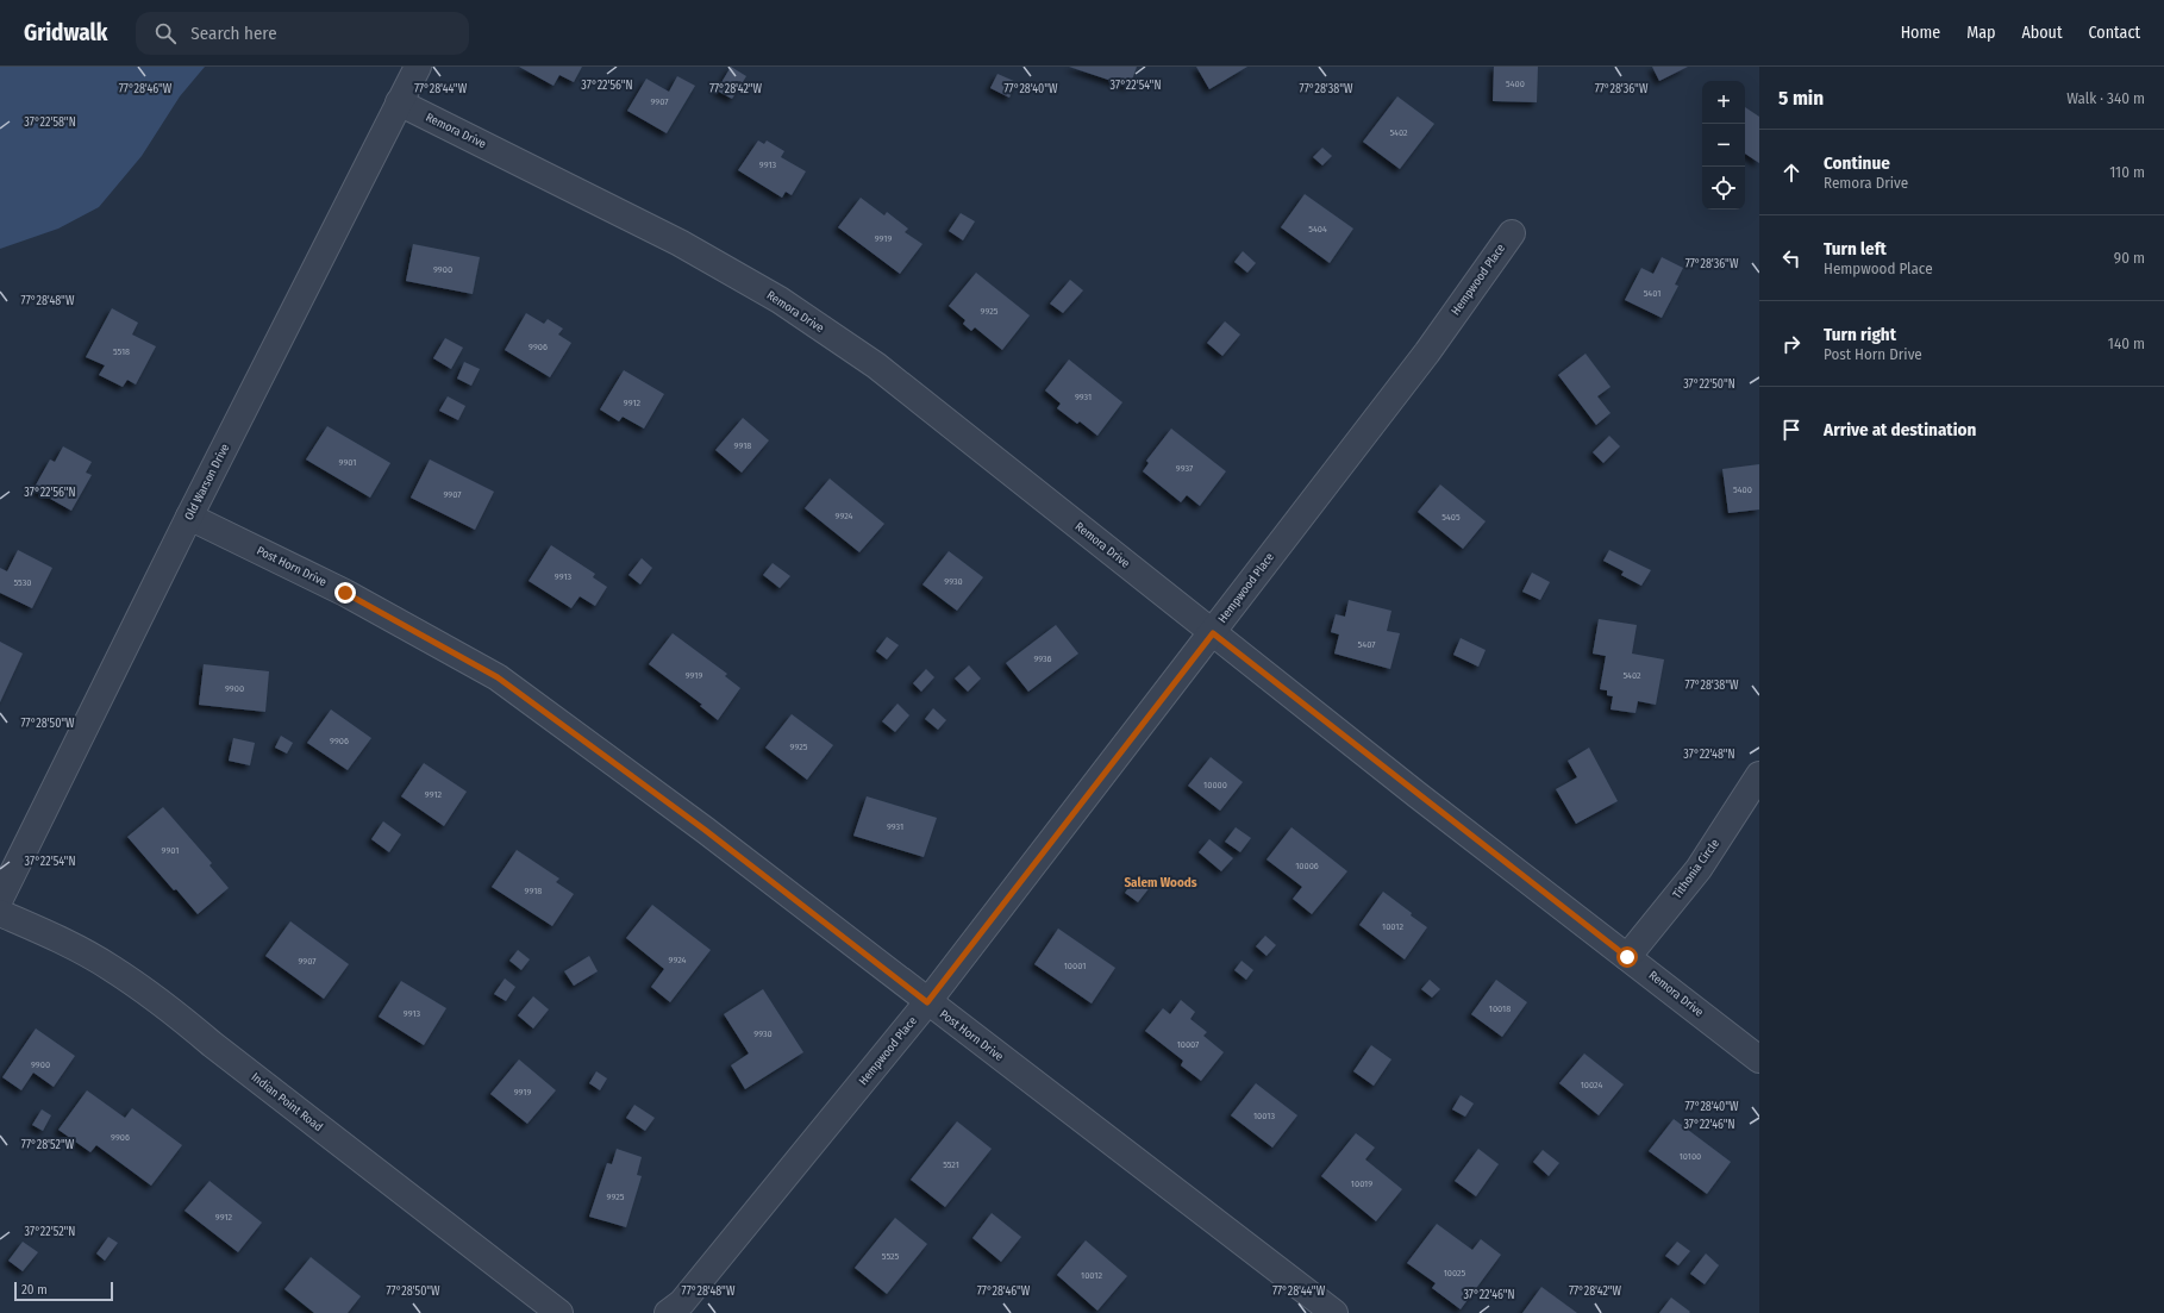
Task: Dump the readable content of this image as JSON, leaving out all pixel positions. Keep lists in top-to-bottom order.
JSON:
{
  "streets": {
    "street": [
      "Remora Drive",
      "Hempwood Place",
      "Old Warson Drive",
      "Post Horn Drive",
      "Tithonia Circle",
      "Indian Point Road"
    ]
  },
  "crossings": [
    ["Remora Drive", "Hempwood Place"],
    ["Remora Drive", "Old Warson Drive"],
    ["Remora Drive", "Tithonia Circle"],
    ["Hempwood Place", "Post Horn Drive"],
    ["Old Warson Drive", "Post Horn Drive"]
  ],
  "districts": ["Salem Woods"],
  "house_numbers": [
    "5400",
    "9907",
    "5402",
    "9913",
    "5404",
    "9919",
    "9900",
    "5401",
    "9925",
    "9906",
    "5518",
    "9931",
    "9912",
    "9918",
    "9901",
    "9937",
    "5400",
    "9907",
    "9924",
    "5405",
    "9913",
    "9930",
    "5530",
    "5407",
    "9936",
    "9919",
    "5402",
    "9900",
    "9906",
    "9925",
    "10000",
    "9912",
    "9931",
    "9901",
    "10006",
    "9918",
    "10012",
    "9924",
    "9907",
    "10001",
    "10018",
    "9913",
    "9930",
    "10007",
    "9900",
    "10024",
    "9919",
    "10013",
    "9906",
    "10100",
    "5521",
    "10019",
    "9925",
    "9912",
    "5525",
    "10025",
    "10012"
  ],
  "scale_bar": "20 m",
  "page": {
    "header": "Gridwalk",
    "search": "Search here",
    "nav": [
      "Home",
      "Map",
      "About",
      "Contact"
    ],
    "heading": ["5 min", "Walk · 340 m"],
    "map_buttons": ["+", "−"],
    "list": [
      ["Continue", "Remora Drive", "110 m"],
      ["Turn left", "Hempwood Place", "90 m"],
      ["Turn right", "Post Horn Drive", "140 m"],
      "Arrive at destination"
    ],
    "scale": "20 m"
  },
  "coordinates": [
    "37°22'56\"N",
    "37°22'54\"N",
    "77°28'46\"W",
    "77°28'44\"W",
    "77°28'42\"W",
    "77°28'38\"W",
    "77°28'36\"W",
    "77°28'40\"W",
    "37°22'58\"N",
    "77°28'48\"W",
    "37°22'50\"N",
    "77°28'50\"W",
    "37°22'48\"N",
    "37°22'46\"N",
    "77°28'52\"W",
    "37°22'52\"N"
  ]
}
